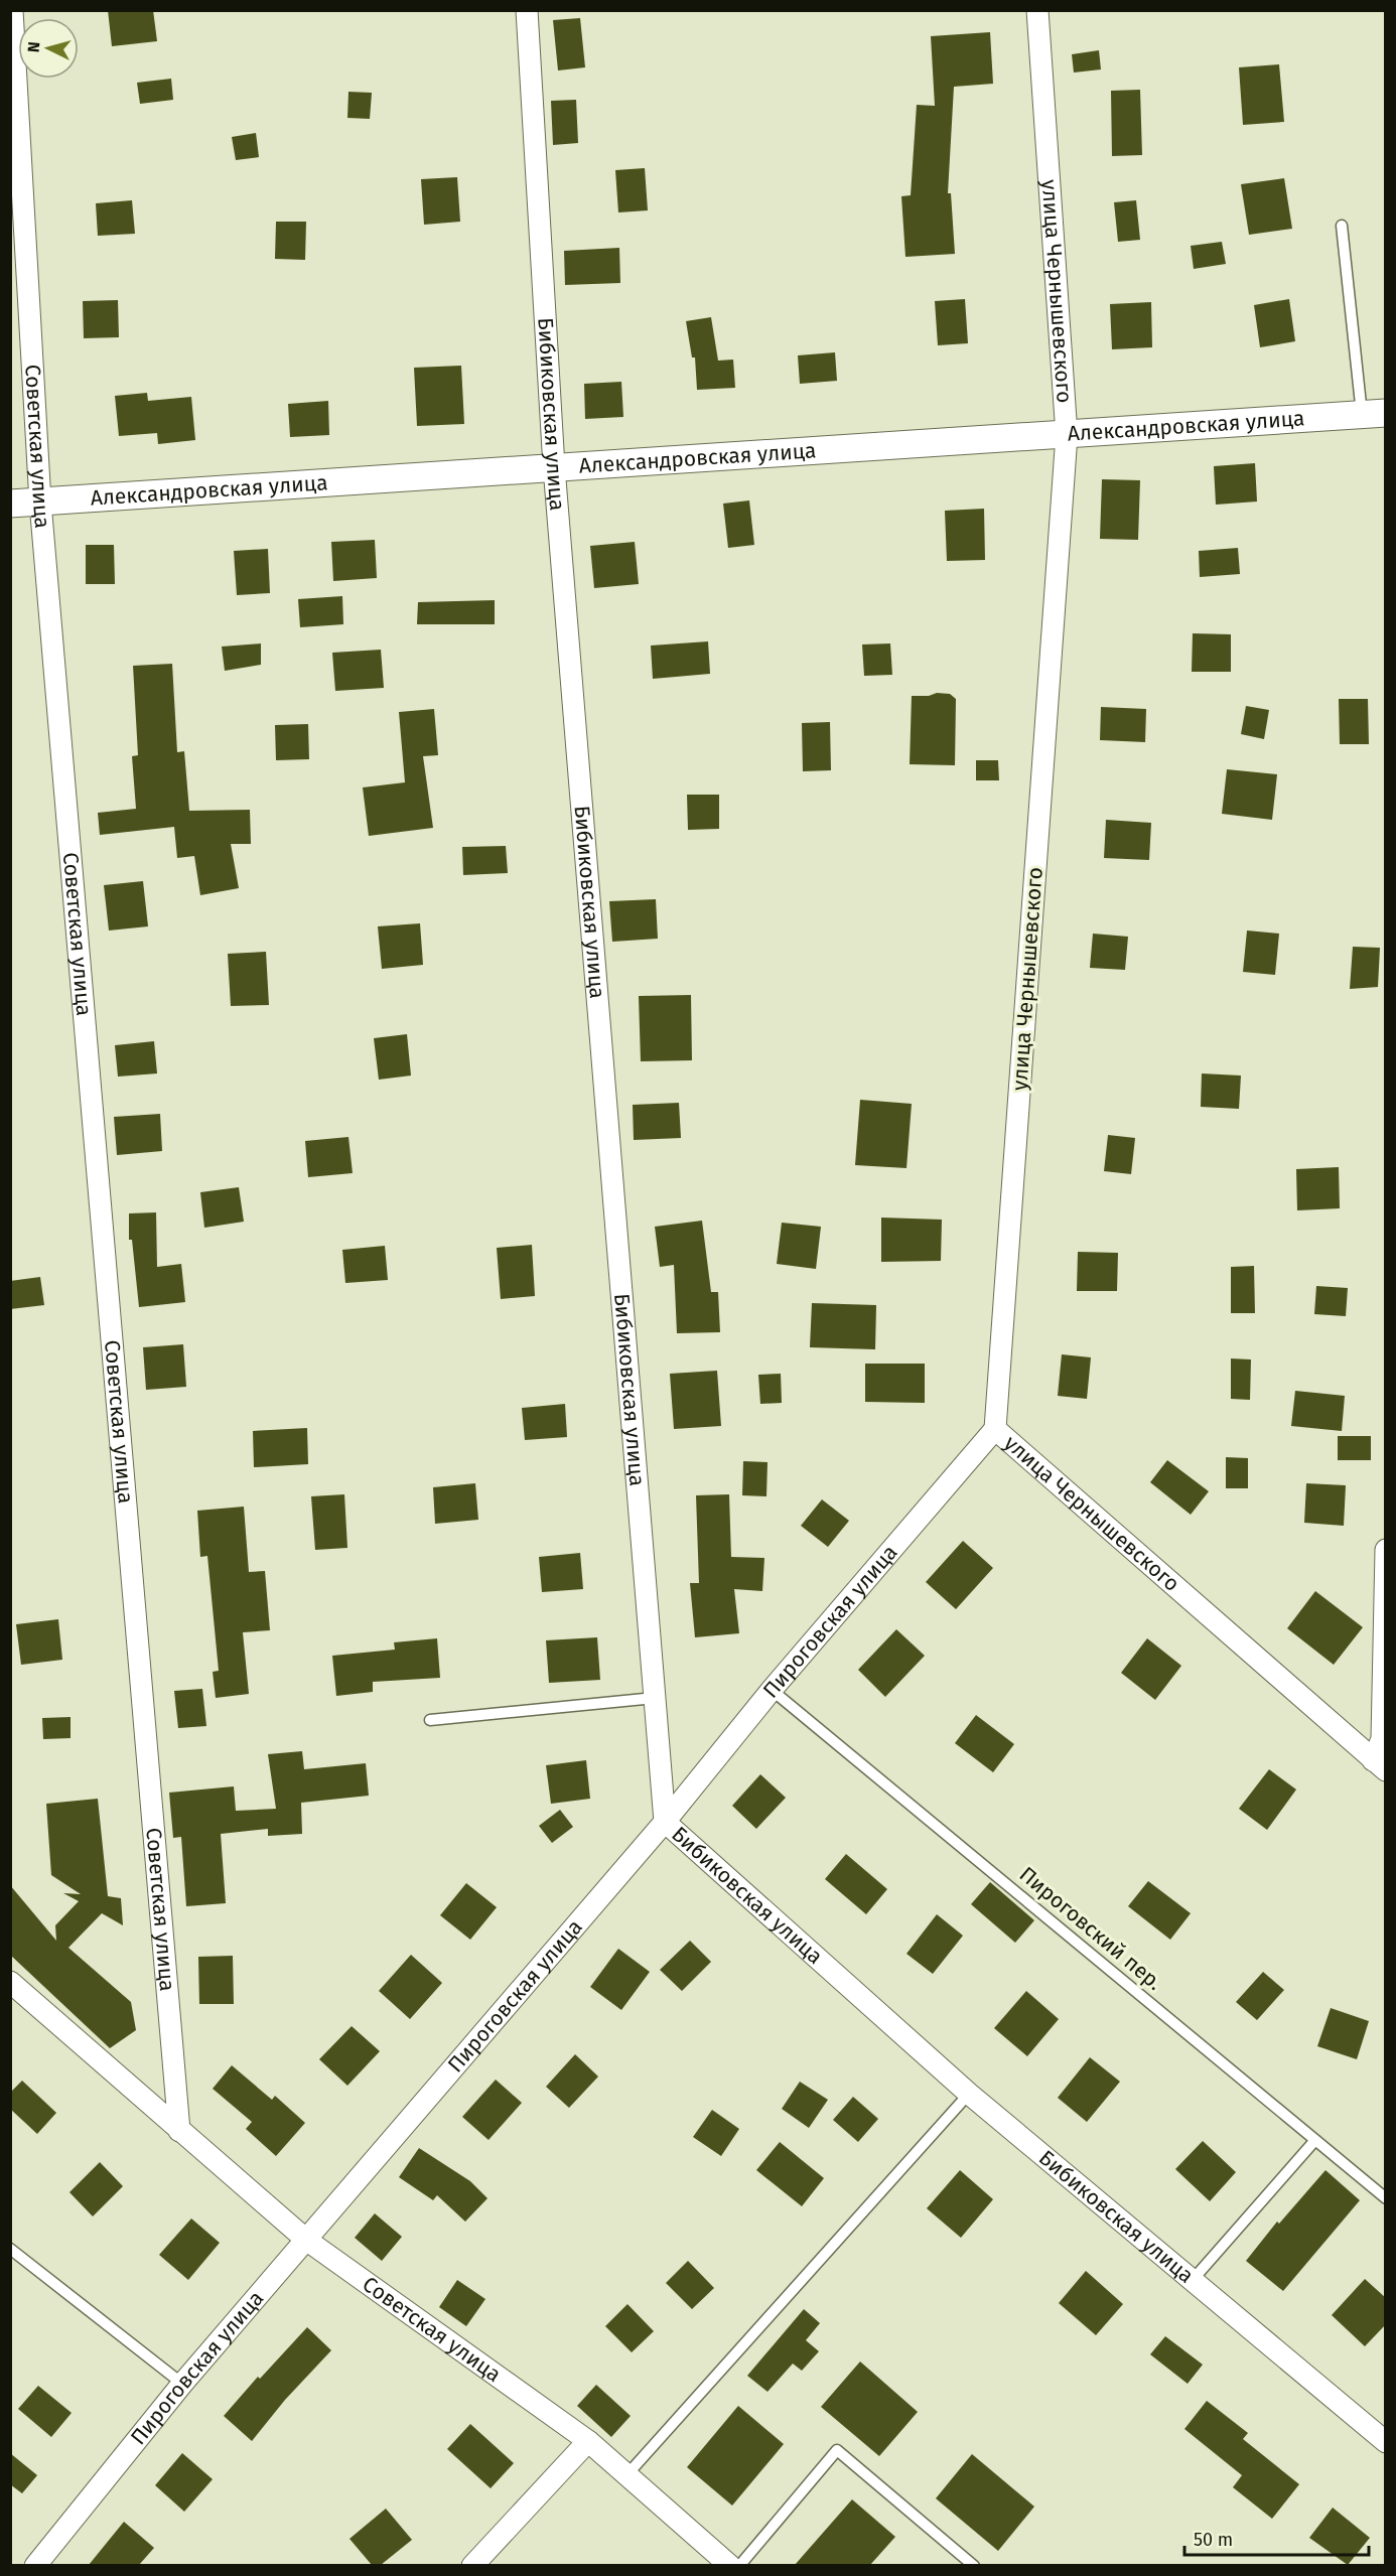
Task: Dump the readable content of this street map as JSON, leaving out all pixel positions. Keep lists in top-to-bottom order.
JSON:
{
  "streets": {
    "street": [
      "улица Чернышевского",
      "Бибиковская улица",
      "Александровская улица",
      "Советская улица",
      "Пироговская улица"
    ],
    "lane": ["Пироговский пер."]
  },
  "crossings": [
    ["улица Чернышевского", "Александровская улица"],
    ["улица Чернышевского", "Пироговская улица"],
    ["Бибиковская улица", "Александровская улица"],
    ["Бибиковская улица", "Пироговская улица"],
    ["Александровская улица", "Советская улица"],
    ["Советская улица", "Пироговская улица"],
    ["Пироговская улица", "Пироговский пер."]
  ],
  "scale_bar": "50 m",
  "north": "left"
}
